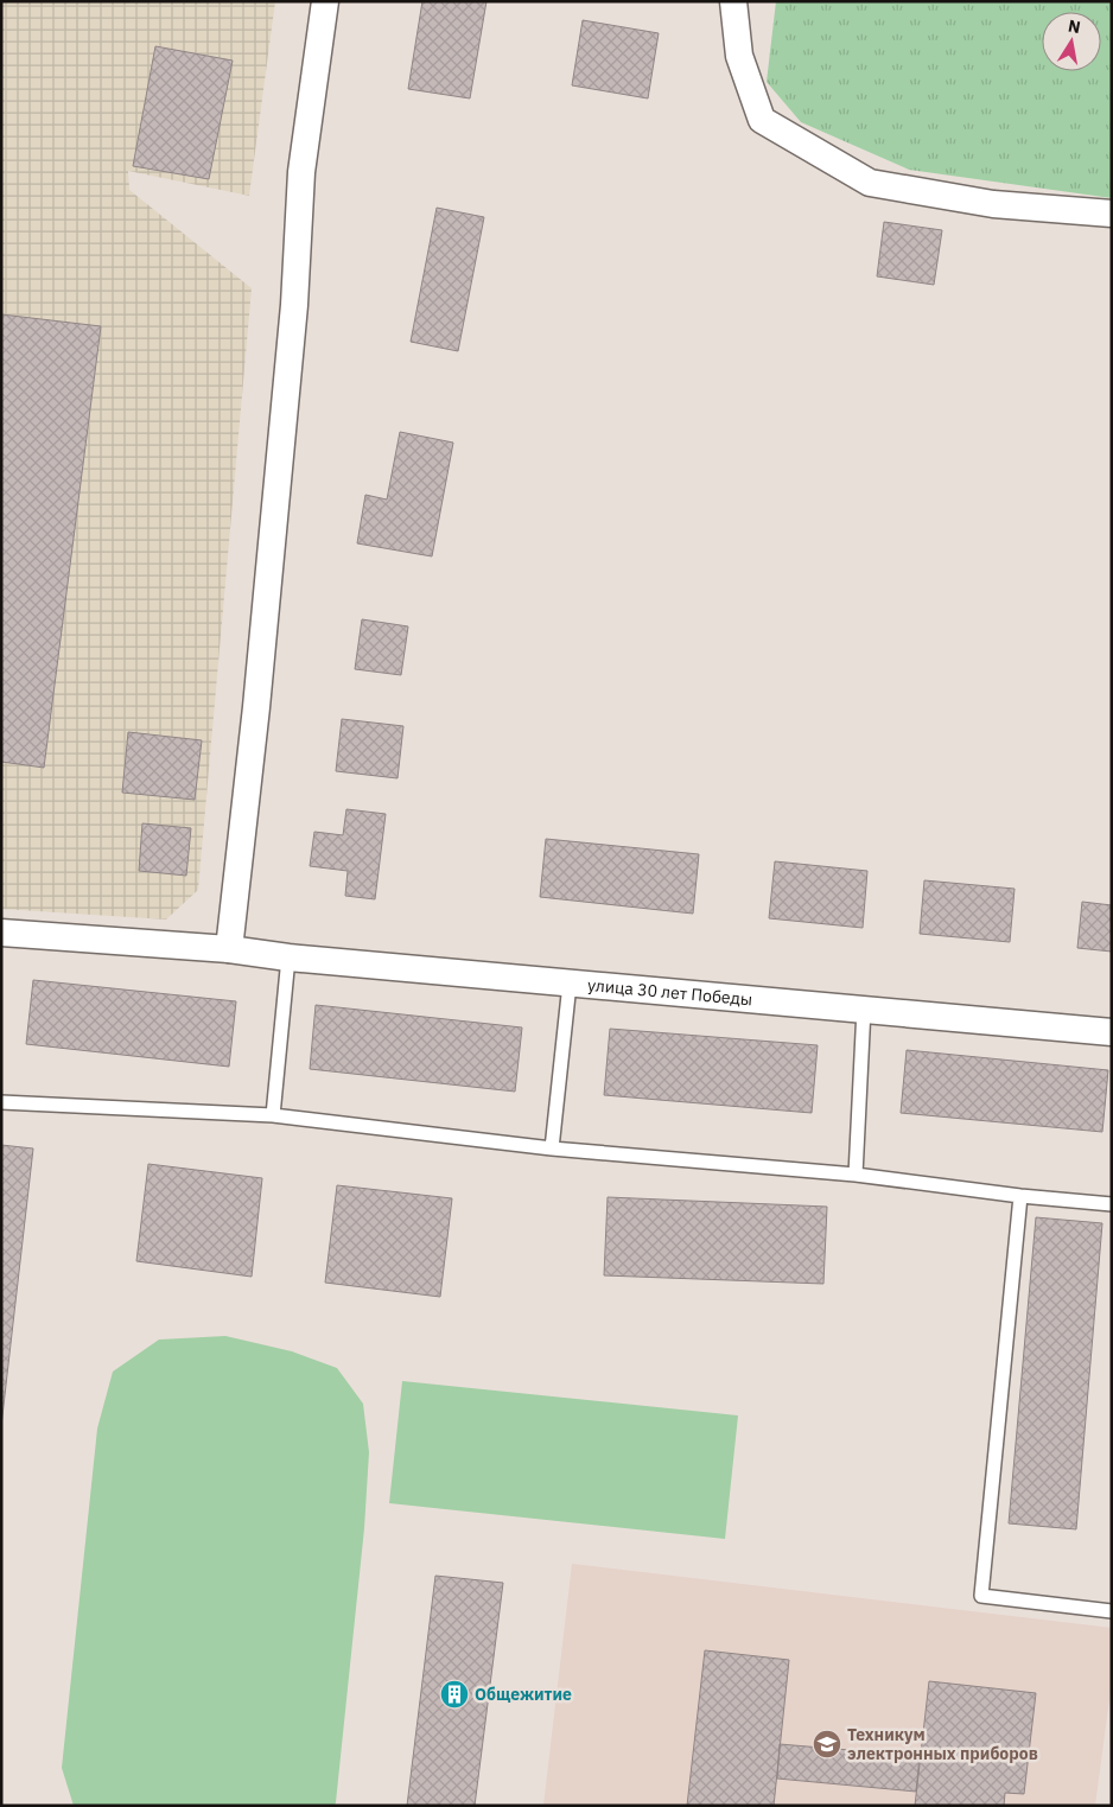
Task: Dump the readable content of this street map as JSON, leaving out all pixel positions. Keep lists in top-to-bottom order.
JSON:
{
  "streets": {
    "street": ["улица 30 лет Победы"]
  },
  "places": {
    "building": ["Общежитие"],
    "school or university": ["Техникум электронных приборов"]
  },
  "north": "top"
}
